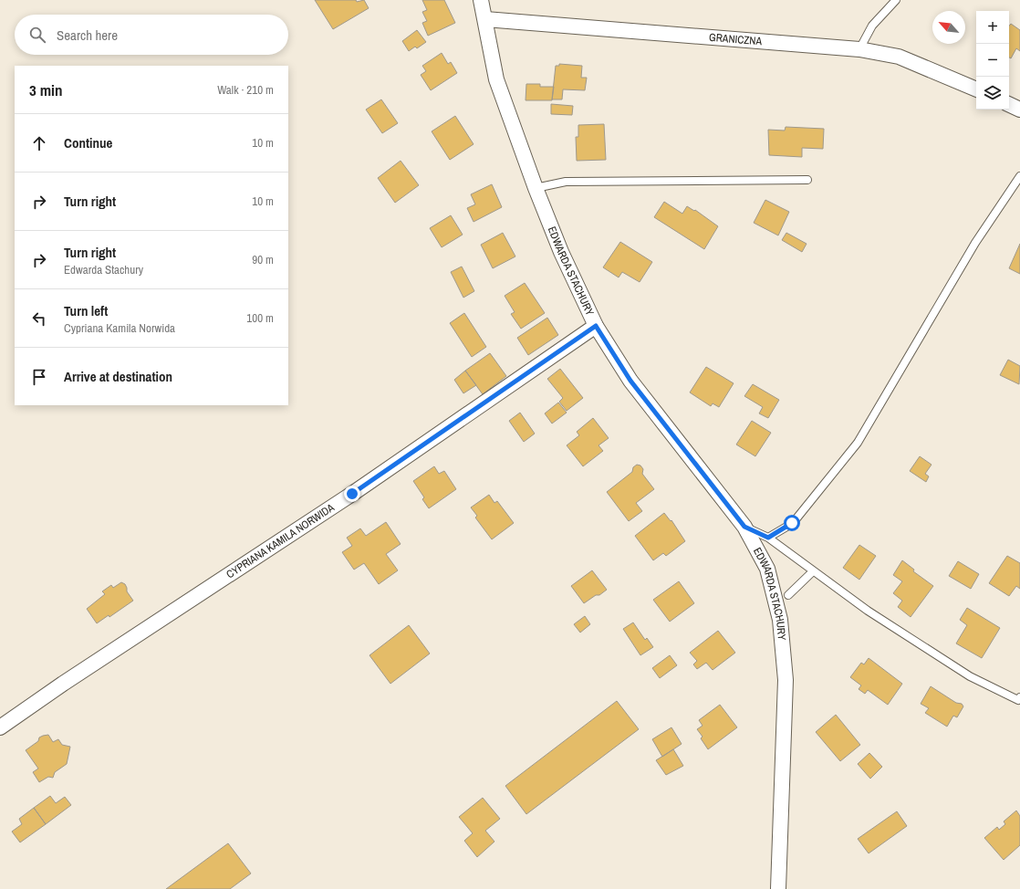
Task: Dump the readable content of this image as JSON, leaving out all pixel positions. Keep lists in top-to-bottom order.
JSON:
{
  "streets": {
    "street": ["GRANICZNA", "EDWARDA STACHURY", "CYPRIANA KAMILA NORWIDA"]
  },
  "crossings": [
    ["GRANICZNA", "EDWARDA STACHURY"],
    ["EDWARDA STACHURY", "CYPRIANA KAMILA NORWIDA"]
  ],
  "north": "top left",
  "page": {
    "map_buttons": ["+", "−"],
    "search": "Search here",
    "heading": ["3 min", "Walk · 210 m"],
    "list": [
      ["Continue", "10 m"],
      ["Turn right", "10 m"],
      ["Turn right", "Edwarda Stachury", "90 m"],
      ["Turn left", "Cypriana Kamila Norwida", "100 m"],
      "Arrive at destination"
    ]
  }
}
